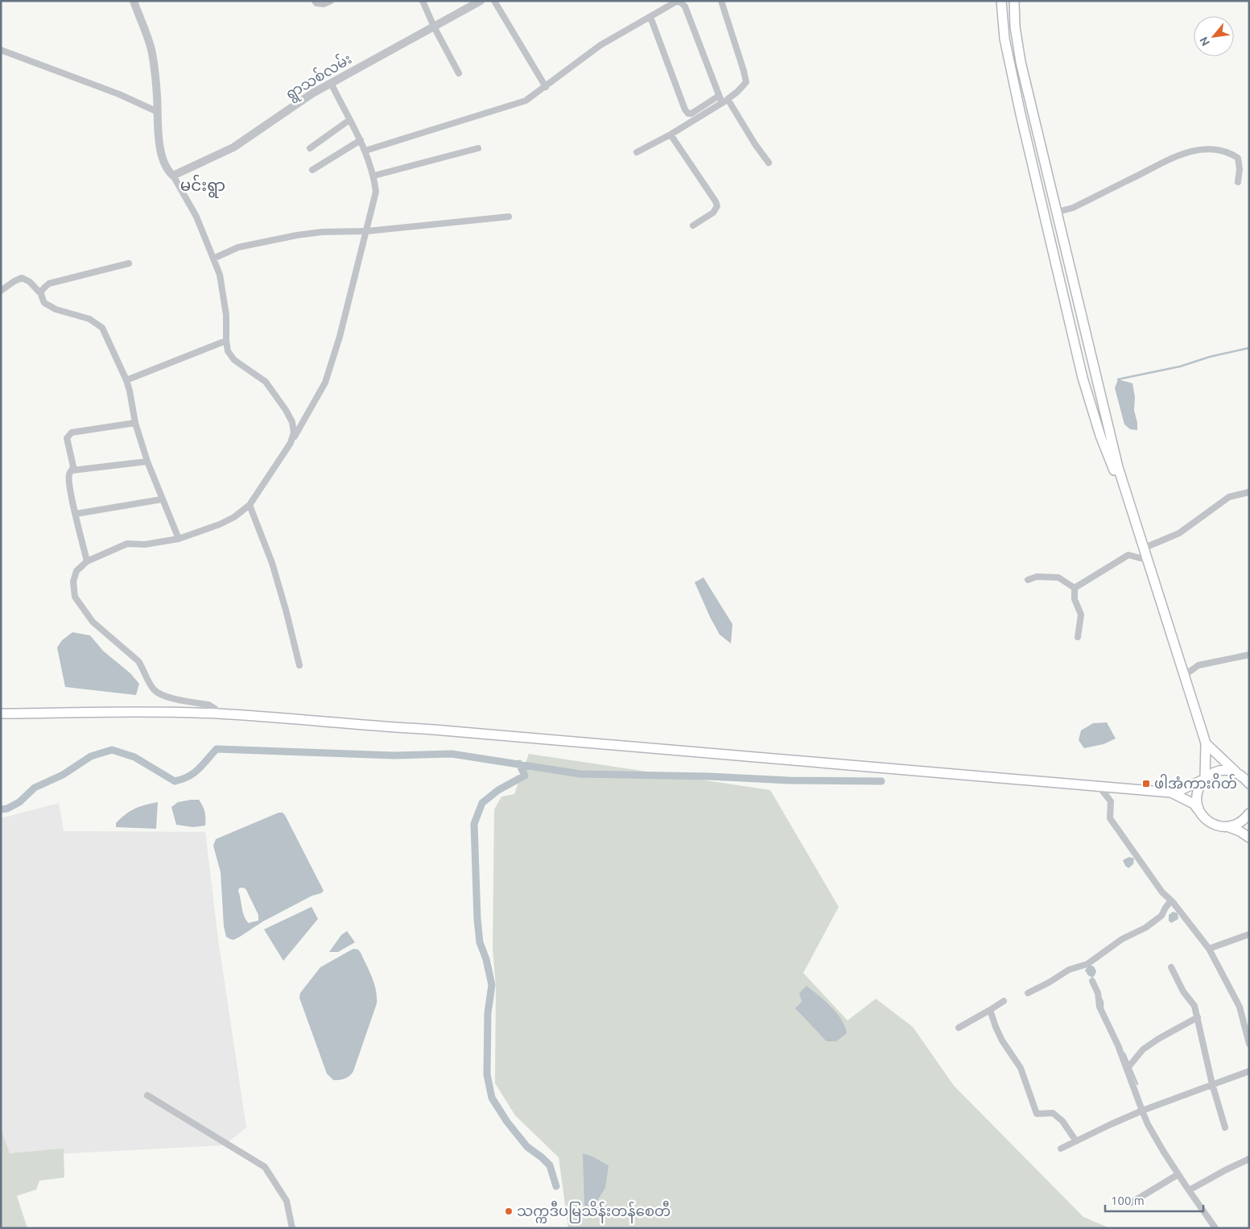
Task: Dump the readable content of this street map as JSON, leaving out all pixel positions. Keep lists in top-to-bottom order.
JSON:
{
  "streets": {
    "street": ["ရွာသစ်လမ်း"]
  },
  "districts": ["မင်းရွာ"],
  "places": {
    "transit": ["ဖါအံကားဂိတ်"],
    "other": ["သက္ကဒီပမြသိန်းတန်စေတီ"]
  },
  "scale_bar": "100 m",
  "north": "bottom left"
}
